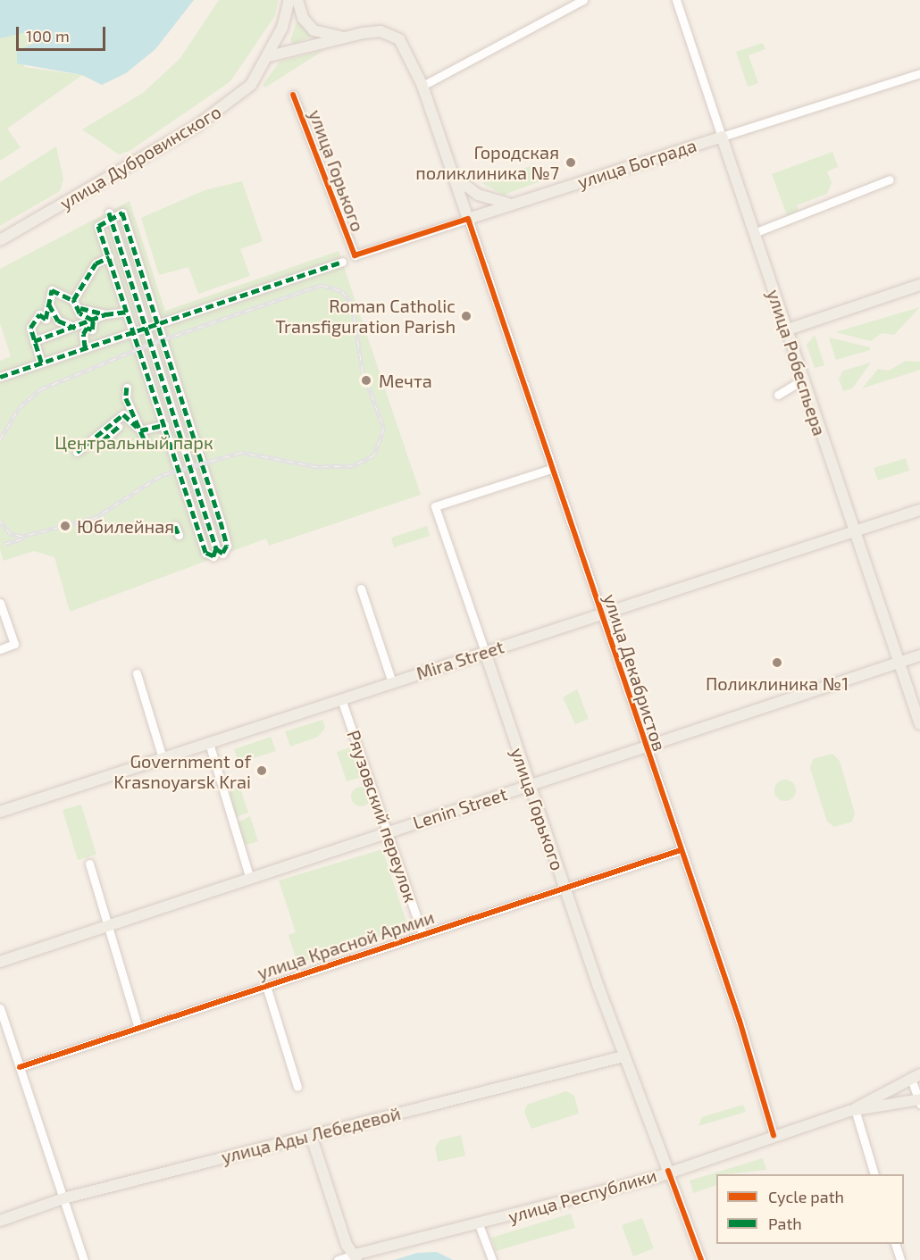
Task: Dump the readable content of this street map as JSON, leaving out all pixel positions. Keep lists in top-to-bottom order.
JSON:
{
  "streets": {
    "main road": [
      "улица Дубровинского",
      "улица Бограда",
      "улица Горького",
      "улица Робеспьера",
      "Mira Street",
      "улица Декабристов",
      "Lenin Street",
      "улица Ады Лебедевой",
      "улица Республики"
    ],
    "street": ["Ряузовский переулок", "улица Красной Армии"]
  },
  "crossings": [
    ["улица Дубровинского", "улица Декабристов"],
    ["улица Бограда", "улица Горького"],
    ["улица Бограда", "улица Робеспьера"],
    ["улица Бограда", "улица Декабристов"],
    ["улица Горького", "Mira Street"],
    ["улица Горького", "улица Декабристов"],
    ["улица Горького", "Lenin Street"],
    ["улица Горького", "улица Красной Армии"],
    ["улица Горького", "улица Ады Лебедевой"],
    ["улица Горького", "улица Республики"],
    ["улица Робеспьера", "Mira Street"],
    ["улица Робеспьера", "Lenin Street"],
    ["Mira Street", "улица Декабристов"],
    ["Mira Street", "Ряузовский переулок"],
    ["улица Декабристов", "Lenin Street"],
    ["улица Декабристов", "улица Красной Армии"],
    ["улица Декабристов", "улица Республики"],
    ["Lenin Street", "Ряузовский переулок"],
    ["Ряузовский переулок", "улица Красной Армии"]
  ],
  "parks": ["Центральный парк"],
  "places": [
    "Городская поликлиника №7",
    "Roman Catholic Transfiguration Parish",
    "Мечта",
    "Юбилейная",
    "Поликлиника №1",
    "Government of Krasnoyarsk Krai"
  ],
  "legend": ["Cycle path", "Path"],
  "scale_bar": "100 m"
}
